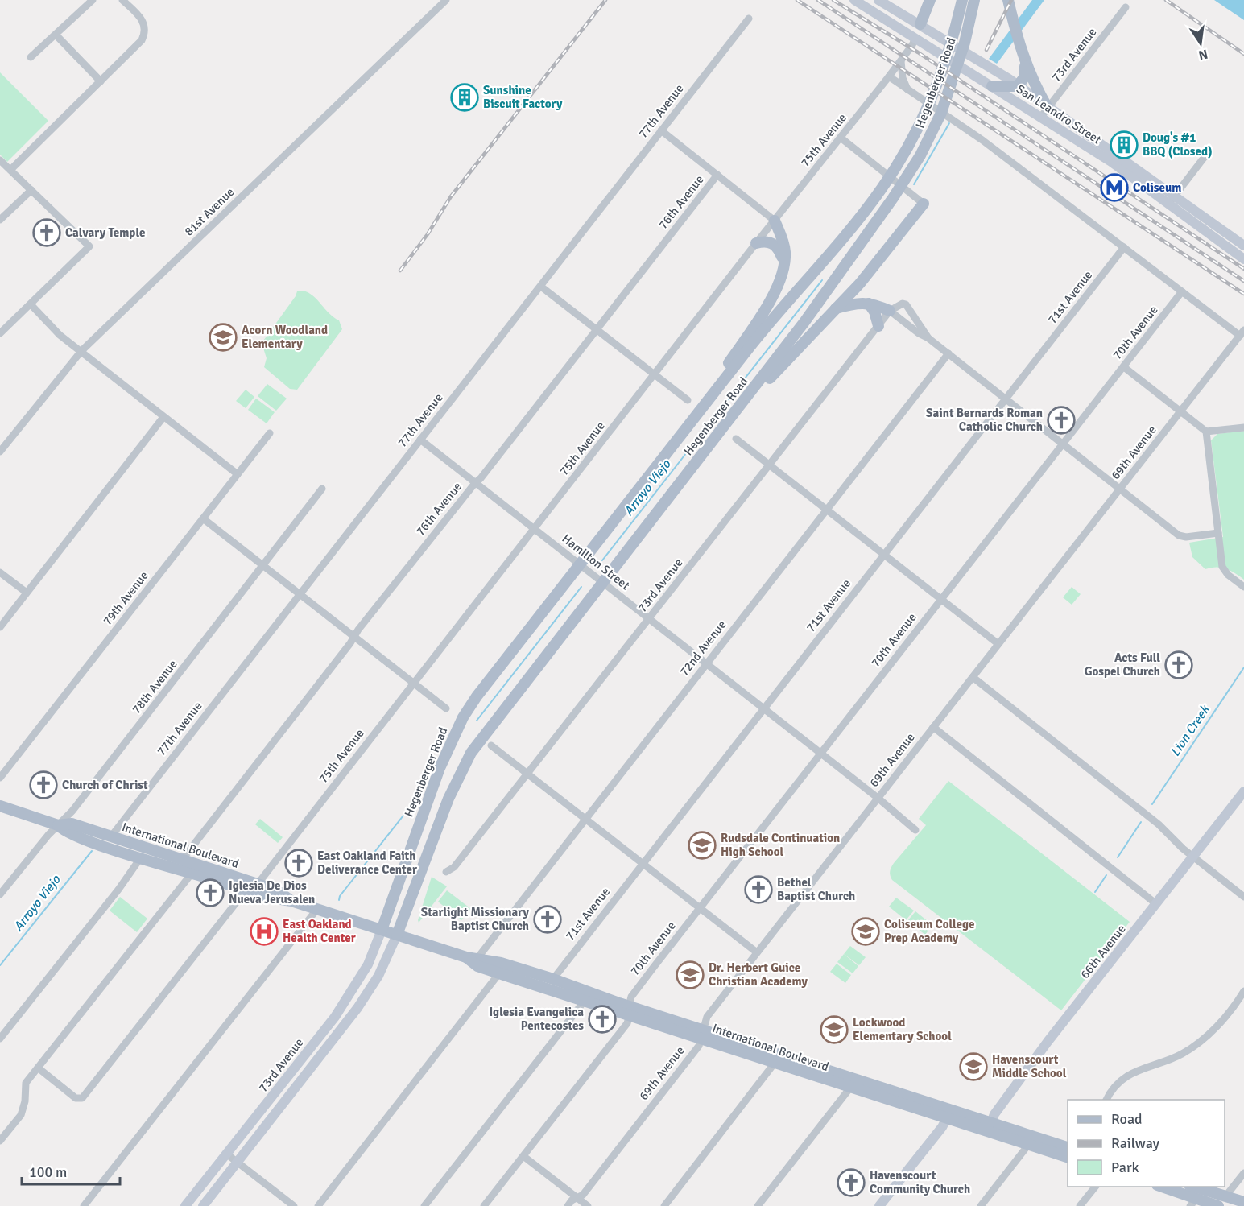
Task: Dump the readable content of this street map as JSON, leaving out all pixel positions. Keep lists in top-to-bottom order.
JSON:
{
  "streets": {
    "main road": [
      "73rd Avenue",
      "Hegenberger Road",
      "San Leandro Street",
      "75th Avenue",
      "International Boulevard",
      "66th Avenue"
    ],
    "street": [
      "77th Avenue",
      "76th Avenue",
      "81st Avenue",
      "71st Avenue",
      "70th Avenue",
      "69th Avenue",
      "Hamilton Street",
      "79th Avenue",
      "72nd Avenue",
      "78th Avenue"
    ]
  },
  "crossings": [
    ["73rd Avenue", "Hegenberger Road"],
    ["73rd Avenue", "San Leandro Street"],
    ["73rd Avenue", "Hamilton Street"],
    ["73rd Avenue", "International Boulevard"],
    ["Hegenberger Road", "Hamilton Street"],
    ["Hegenberger Road", "International Boulevard"],
    ["77th Avenue", "Hamilton Street"],
    ["77th Avenue", "International Boulevard"],
    ["San Leandro Street", "75th Avenue"],
    ["75th Avenue", "Hamilton Street"],
    ["75th Avenue", "International Boulevard"],
    ["76th Avenue", "Hamilton Street"],
    ["76th Avenue", "International Boulevard"],
    ["71st Avenue", "Hamilton Street"],
    ["71st Avenue", "International Boulevard"],
    ["70th Avenue", "Hamilton Street"],
    ["70th Avenue", "International Boulevard"],
    ["69th Avenue", "Hamilton Street"],
    ["69th Avenue", "International Boulevard"],
    ["Hamilton Street", "72nd Avenue"],
    ["72nd Avenue", "International Boulevard"],
    ["78th Avenue", "International Boulevard"],
    ["International Boulevard", "66th Avenue"]
  ],
  "water": ["Arroyo Viejo", "Lion Creek"],
  "places": {
    "building": ["Sunshine Biscuit Factory", "Doug's #1 BBQ (Closed)"],
    "metro station": ["Coliseum"],
    "church": [
      "Calvary Temple",
      "Saint Bernards Roman Catholic Church",
      "Acts Full Gospel Church",
      "Church of Christ",
      "East Oakland Faith Deliverance Center",
      "Bethel Baptist Church",
      "Iglesia De Dios Nueva Jerusalen",
      "Starlight Missionary Baptist Church",
      "Iglesia Evangelica Pentecostes",
      "Havenscourt Community Church"
    ],
    "school or university": [
      "Acorn Woodland Elementary",
      "Rudsdale Continuation High School",
      "Coliseum College Prep Academy",
      "Dr. Herbert Guice Christian Academy",
      "Lockwood Elementary School",
      "Havenscourt Middle School"
    ],
    "hospital": ["East Oakland Health Center"]
  },
  "legend": ["Road", "Railway", "Park"],
  "scale_bar": "100 m",
  "north": "bottom"
}
